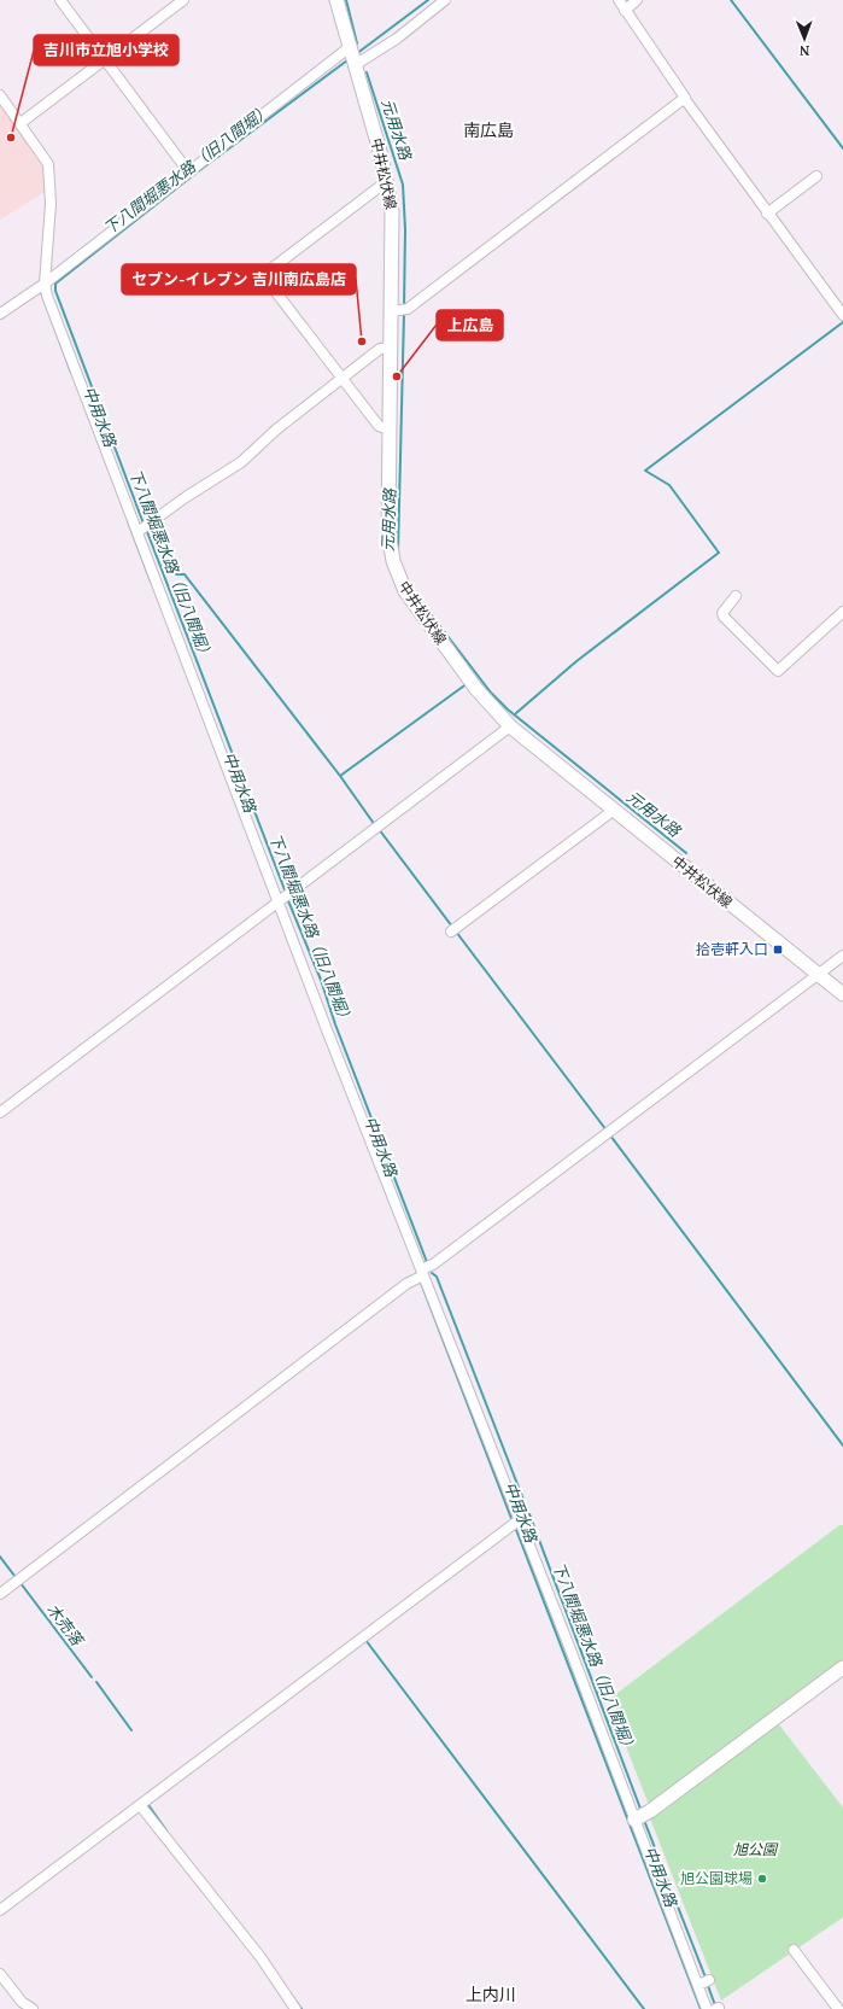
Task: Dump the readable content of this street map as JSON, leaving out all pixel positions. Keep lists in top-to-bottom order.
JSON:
{
  "streets": {
    "main road": ["中井松伏線"]
  },
  "districts": ["南広島", "上内川"],
  "water": [
    "元用水路",
    "下八間堀悪水路（旧八間堀）",
    "中用水路",
    "木売落"
  ],
  "parks": ["旭公園"],
  "places": {
    "other": [
      "吉川市立旭小学校",
      "セブン-イレブン 吉川南広島店",
      "上広島",
      "旭公園球場"
    ],
    "transit": ["拾壱軒入口"]
  },
  "north": "bottom"
}
